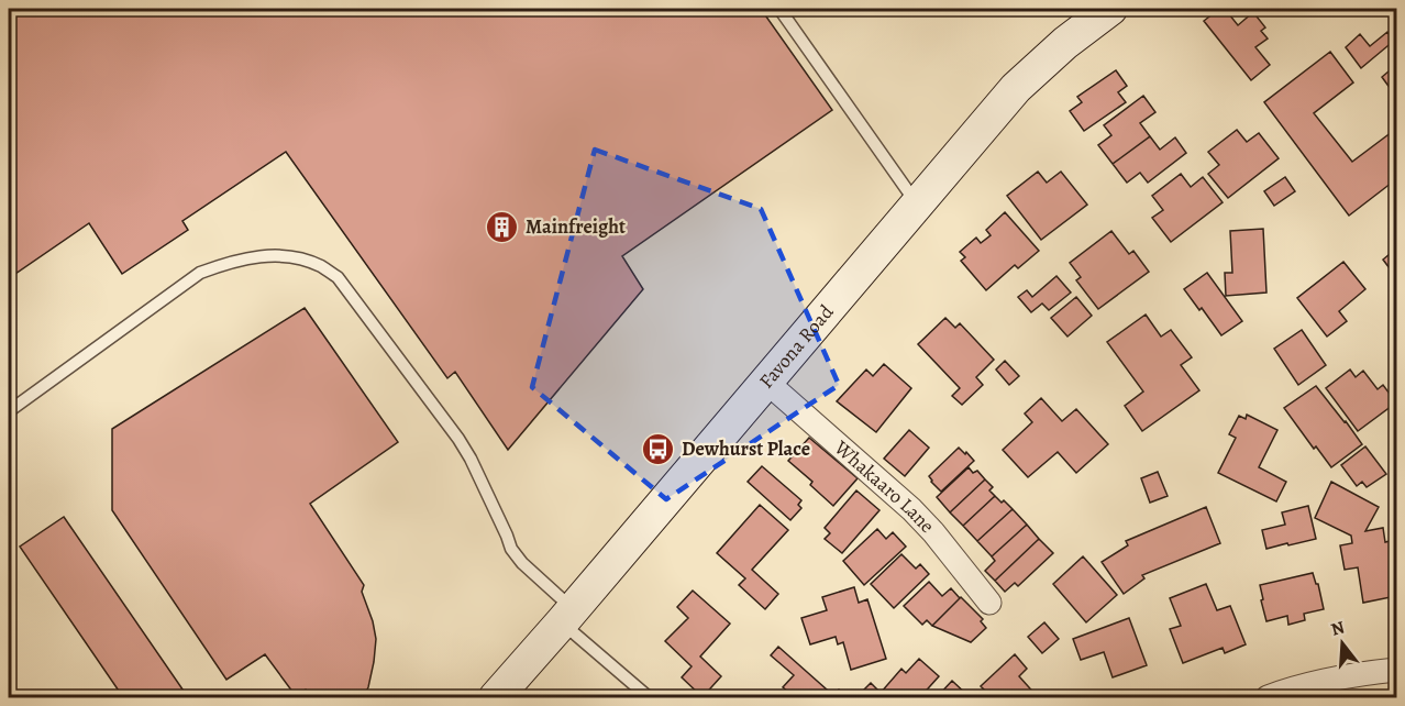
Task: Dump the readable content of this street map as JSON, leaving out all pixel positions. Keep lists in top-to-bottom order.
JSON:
{
  "streets": {
    "main road": ["Favona Road"],
    "street": ["Whakaaro Lane"]
  },
  "crossings": [
    ["Favona Road", "Whakaaro Lane"]
  ],
  "places": {
    "building": ["Mainfreight"],
    "bus stop": ["Dewhurst Place"]
  },
  "north": "top"
}
